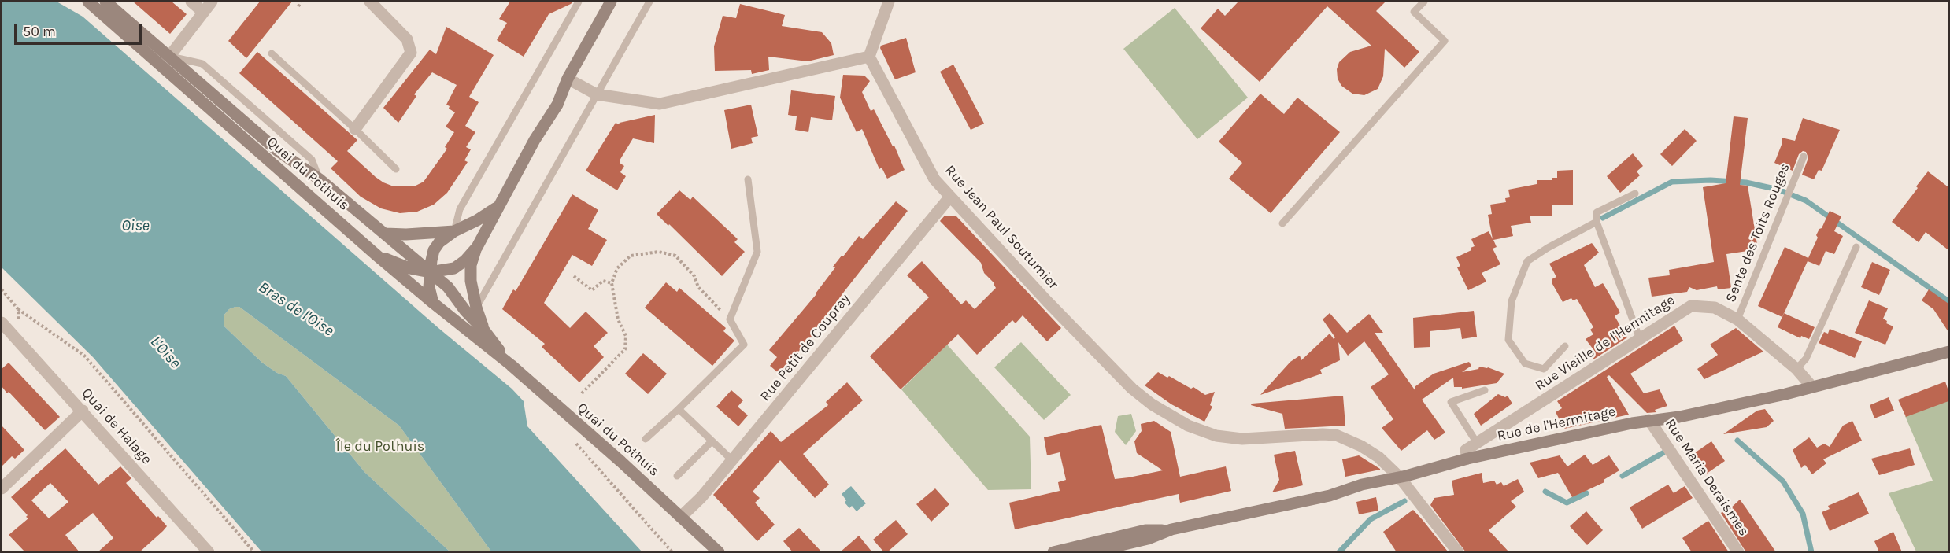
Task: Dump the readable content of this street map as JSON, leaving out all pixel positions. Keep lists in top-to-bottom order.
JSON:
{
  "streets": {
    "main road": ["Quai du Pothuis", "Rue de l'Hermitage"],
    "street": [
      "Rue Jean Paul Soutumier",
      "Rue Vieille de l'Hermitage",
      "Rue Petit de Coupray",
      "Quai de Halage",
      "Rue Maria Deraismes"
    ],
    "lane": ["Sente des Toits Rouges"]
  },
  "crossings": [
    ["Quai du Pothuis", "Rue Petit de Coupray"],
    ["Rue Jean Paul Soutumier", "Rue Petit de Coupray"],
    ["Rue Jean Paul Soutumier", "Rue de l'Hermitage"],
    ["Sente des Toits Rouges", "Rue Vieille de l'Hermitage"],
    ["Rue Vieille de l'Hermitage", "Rue de l'Hermitage"],
    ["Rue de l'Hermitage", "Rue Maria Deraismes"]
  ],
  "water": ["Oise", "Bras de l'Oise", "L'Oise"],
  "parks": ["Île du Pothuis"],
  "scale_bar": "50 m"
}
